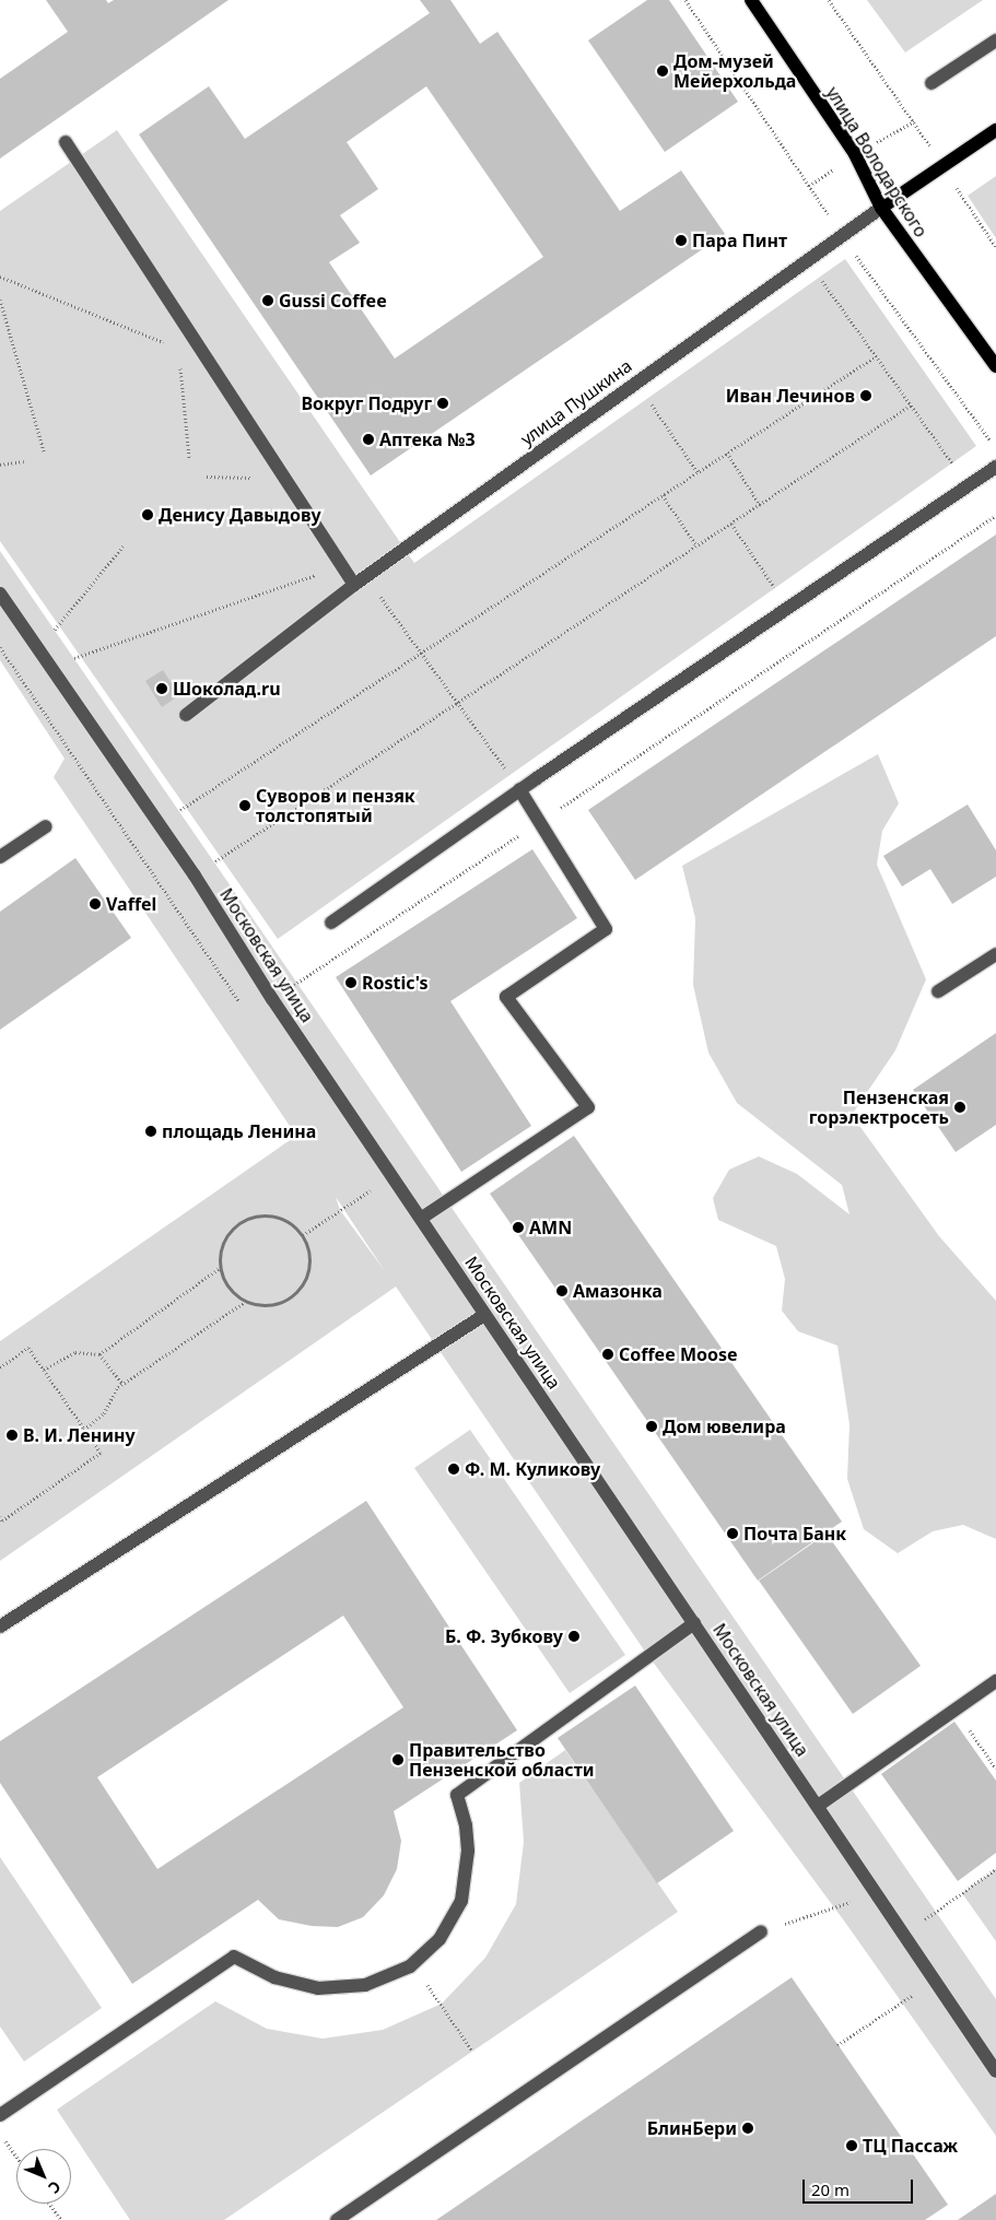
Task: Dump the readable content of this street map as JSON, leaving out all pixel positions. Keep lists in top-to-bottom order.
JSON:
{
  "streets": {
    "main road": ["улица Володарского", "улица Пушкина"],
    "street": ["Московская улица"]
  },
  "crossings": [
    ["улица Володарского", "улица Пушкина"]
  ],
  "places": [
    "Дом-музей Мейерхольда",
    "Пара Пинт",
    "Gussi Coffee",
    "Иван Лечинов",
    "Вокруг Подруг",
    "Аптека №3",
    "Денису Давыдову",
    "Шоколад.ru",
    "Суворов и пензяк толстопятый",
    "Vaffel",
    "Rostic's",
    "Пензенская горэлектросеть",
    "площадь Ленина",
    "AMN",
    "Амазонка",
    "Coffee Moose",
    "Дом ювелира",
    "В. И. Ленину",
    "Ф. М. Куликову",
    "Почта Банк",
    "Б. Ф. Зубкову",
    "Правительство Пензенской области",
    "БлинБери",
    "ТЦ Пассаж"
  ],
  "scale_bar": "20 m",
  "north": "bottom right"
}
